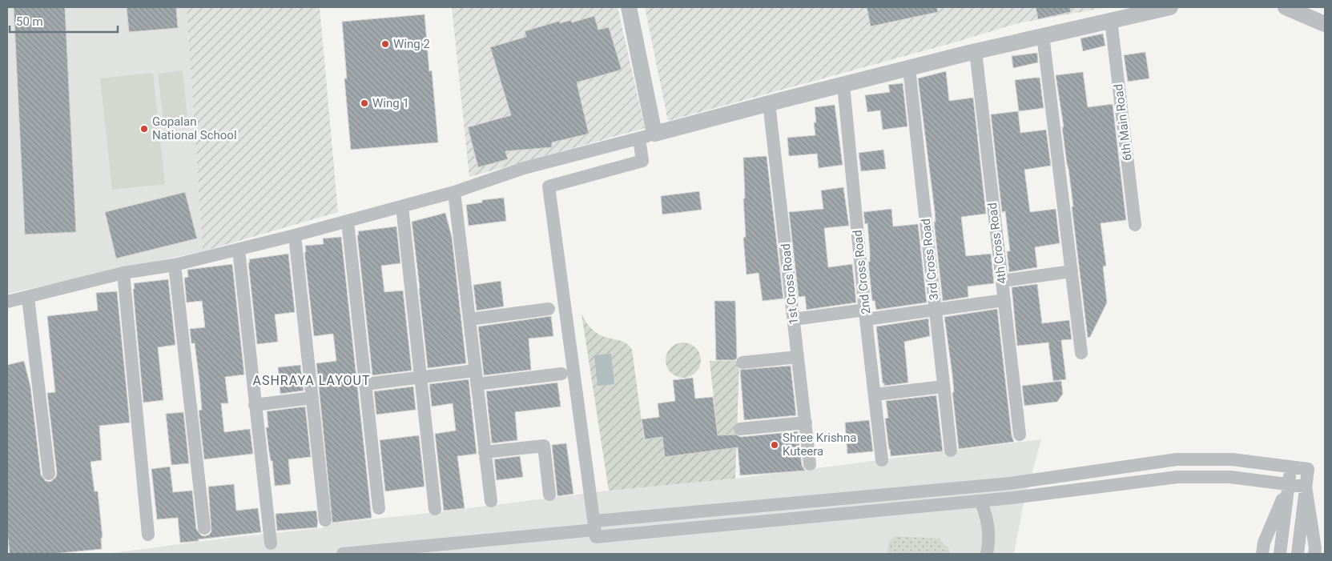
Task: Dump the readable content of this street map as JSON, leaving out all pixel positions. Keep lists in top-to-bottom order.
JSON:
{
  "streets": {
    "street": [
      "6th Main Road",
      "4th Cross Road",
      "3rd Cross Road",
      "2nd Cross Road",
      "1st Cross Road"
    ]
  },
  "districts": ["ASHRAYA LAYOUT"],
  "places": [
    "Wing 2",
    "Wing 1",
    "Gopalan National School",
    "Shree Krishna Kuteera"
  ],
  "scale_bar": "50 m"
}
